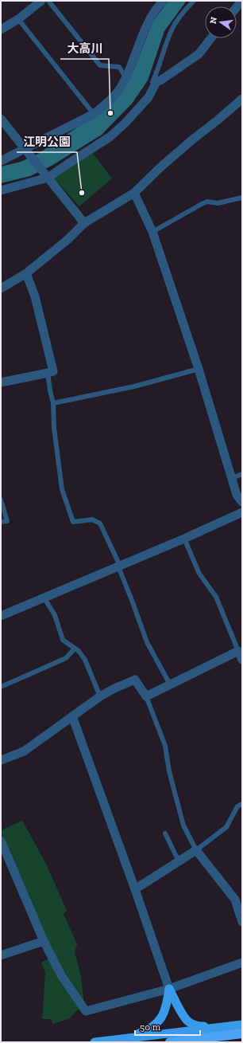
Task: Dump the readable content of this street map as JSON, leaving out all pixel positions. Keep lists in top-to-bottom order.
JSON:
{
  "places": ["大高川", "江明公園"],
  "scale_bar": "50 m",
  "north": "left"
}
